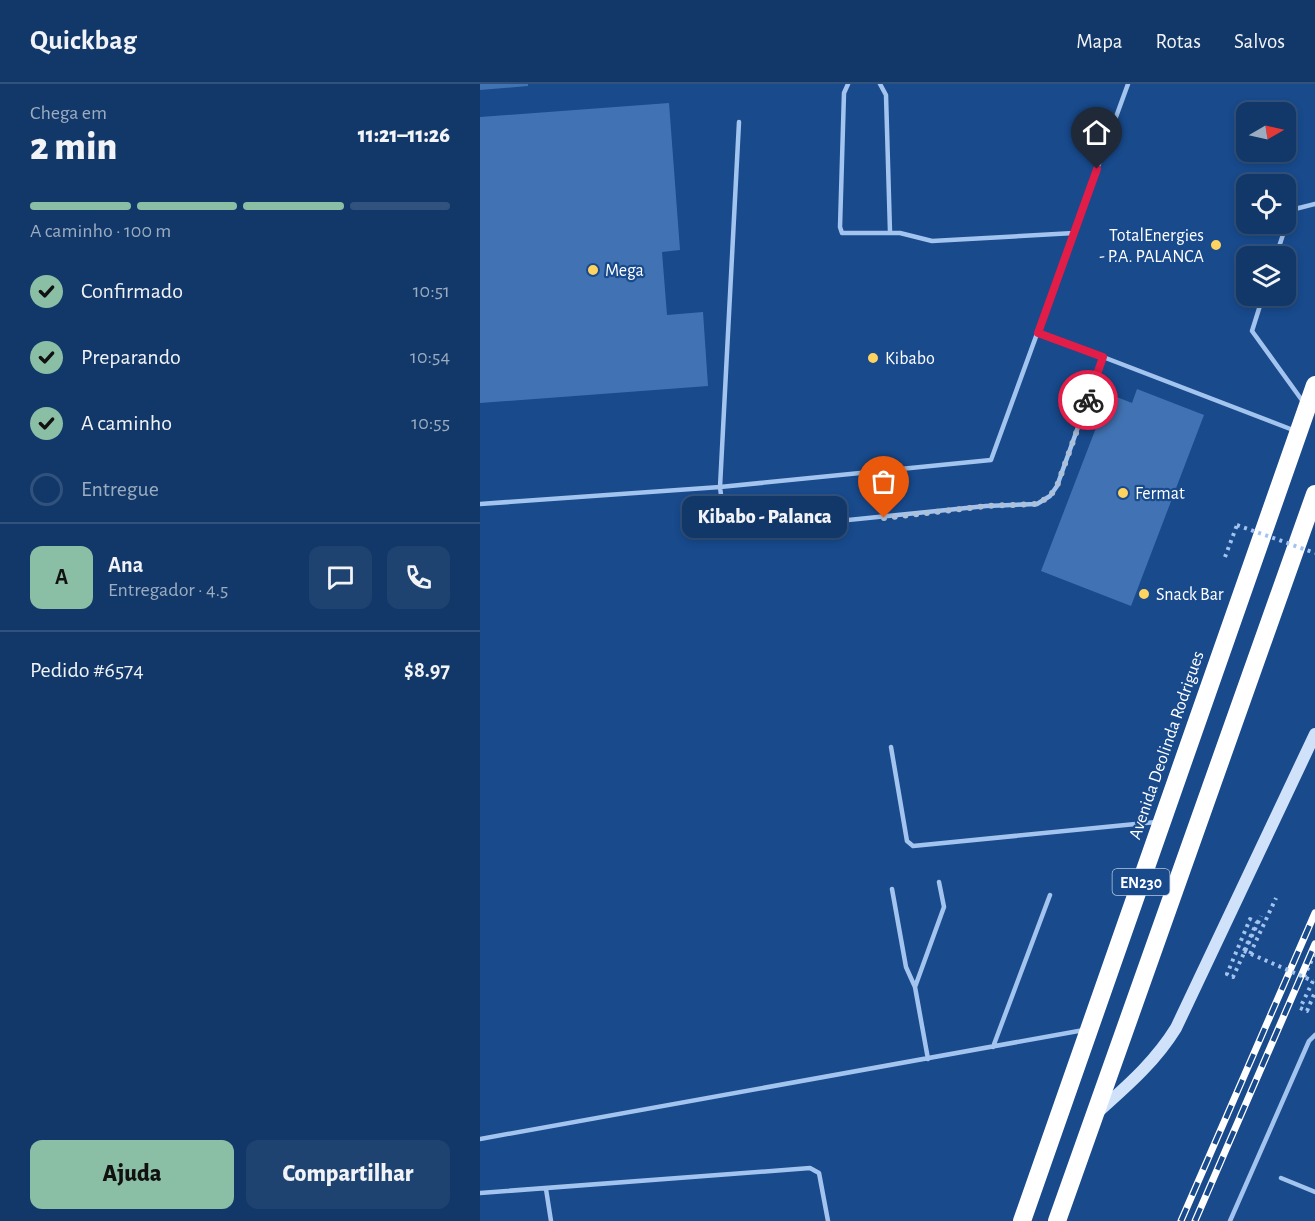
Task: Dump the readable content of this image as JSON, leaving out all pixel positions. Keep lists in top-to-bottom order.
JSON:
{
  "streets": {
    "highway": ["Avenida Deolinda Rodrigues", "EN230"]
  },
  "places": [
    "TotalEnergies - P.A. PALANCA",
    "Mega",
    "Kibabo",
    "Fermat",
    "Kibabo - Palanca",
    "Snack Bar"
  ],
  "north": "right",
  "page": {
    "header": "Quickbag",
    "nav": ["Mapa", "Rotas", "Salvos"],
    "heading": ["2 min", "Chega em", "11:21–11:26"],
    "panel": [
      "Ana",
      "Entregador · 4.5",
      "Pedido #6574",
      "$8.97"
    ],
    "bar": "A caminho · 100 m",
    "list": [
      ["Confirmado", "10:51"],
      ["Preparando", "10:54"],
      ["A caminho", "10:55"],
      "Entregue"
    ],
    "bubble": "Kibabo - Palanca",
    "round": "A",
    "buttons": ["Ajuda", "Compartilhar"]
  }
}
